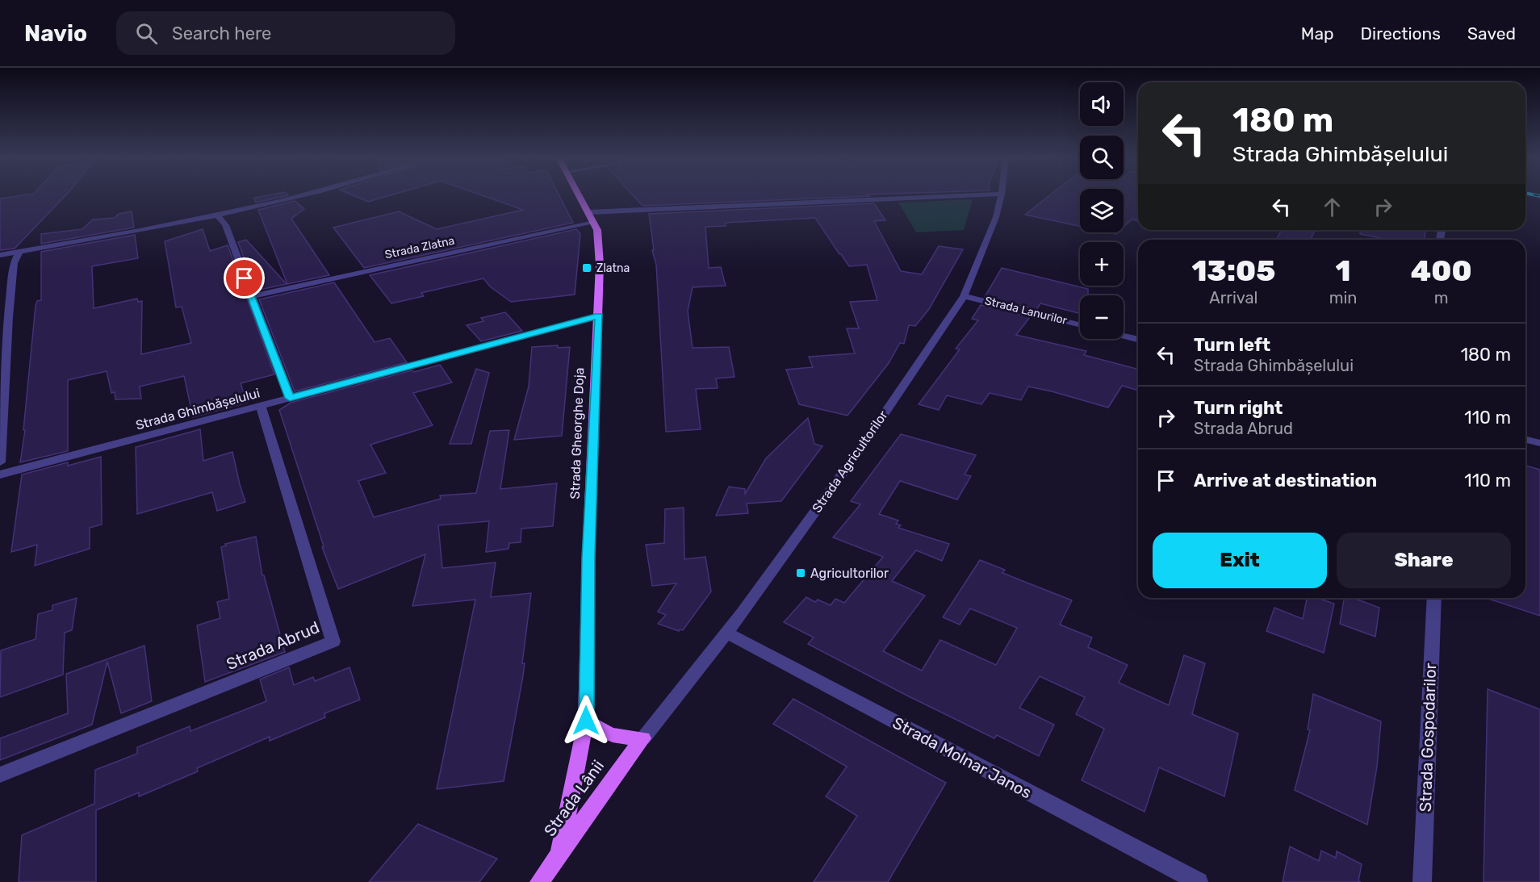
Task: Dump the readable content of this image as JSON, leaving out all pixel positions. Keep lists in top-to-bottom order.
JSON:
{
  "streets": {
    "main road": ["Strada Gheorghe Doja", "Strada Lânii"],
    "street": [
      "Strada Zlatna",
      "Strada Lanurilor",
      "Strada Ghimbășelului",
      "Strada Agricultorilor",
      "Strada Abrud",
      "Strada Gospodarilor",
      "Strada Molnar Janos"
    ]
  },
  "crossings": [
    ["Strada Zlatna", "Strada Gheorghe Doja"],
    ["Strada Lanurilor", "Strada Agricultorilor"],
    ["Strada Ghimbășelului", "Strada Gheorghe Doja"],
    ["Strada Ghimbășelului", "Strada Abrud"],
    ["Strada Gheorghe Doja", "Strada Lânii"],
    ["Strada Agricultorilor", "Strada Molnar Janos"],
    ["Strada Agricultorilor", "Strada Lânii"]
  ],
  "places": {
    "transit": ["Zlatna", "Agricultorilor"]
  },
  "page": {
    "header": "Navio",
    "search": "Search here",
    "nav": ["Map", "Directions", "Saved"],
    "map_buttons": ["+", "−"],
    "turn": ["180 m", "Strada Ghimbășelului"],
    "eta": [
      "13:05",
      "Arrival",
      "1",
      "min",
      "400",
      "m"
    ],
    "list": [
      {
        "name": "Turn left",
        "note": "Strada Ghimbășelului",
        "value": "180 m"
      },
      {
        "name": "Turn right",
        "note": "Strada Abrud",
        "value": "110 m"
      },
      {
        "name": "Arrive at destination",
        "value": "110 m"
      }
    ],
    "buttons": ["Exit", "Share"]
  }
}
